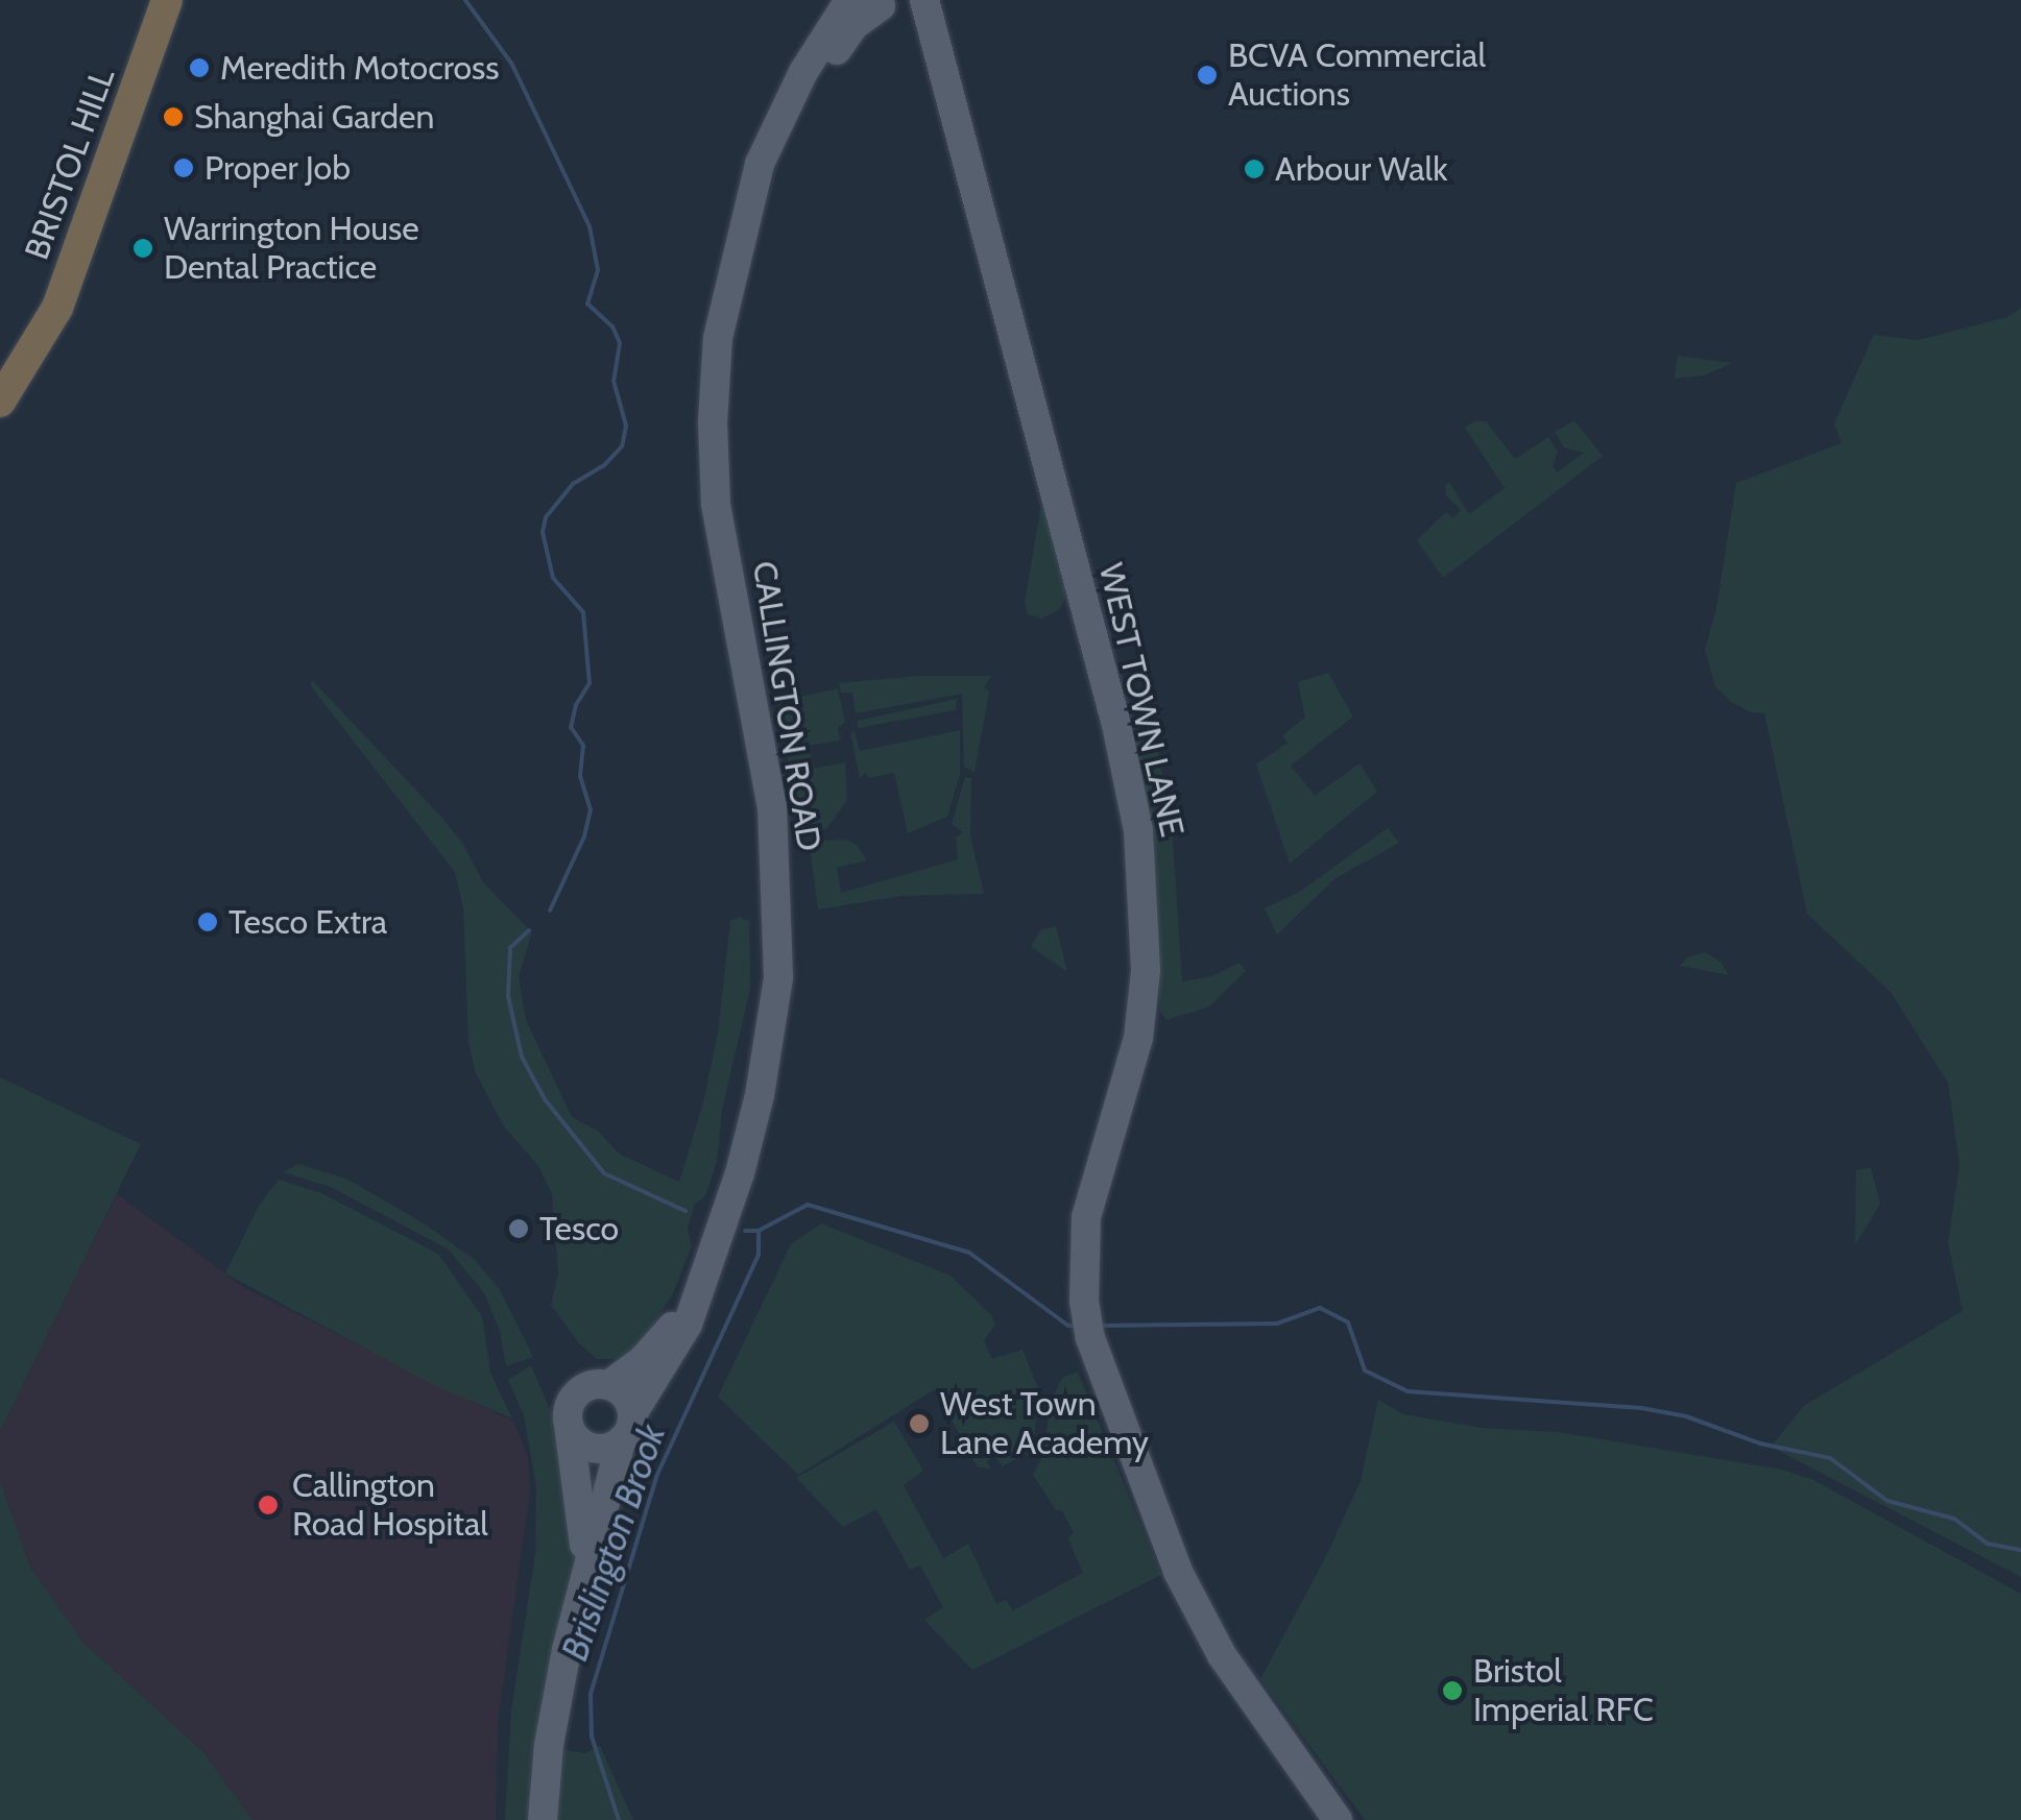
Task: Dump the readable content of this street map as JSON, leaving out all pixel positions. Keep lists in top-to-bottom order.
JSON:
{
  "streets": {
    "highway": ["BRISTOL HILL"],
    "main road": ["WEST TOWN LANE", "CALLINGTON ROAD"]
  },
  "water": ["Brislington Brook"],
  "places": [
    "Meredith Motocross",
    "BCVA Commercial Auctions",
    "Shanghai Garden",
    "Proper Job",
    "Arbour Walk",
    "Warrington House Dental Practice",
    "Tesco Extra",
    "Tesco",
    "West Town Lane Academy",
    "Callington Road Hospital",
    "Bristol Imperial RFC"
  ]
}
